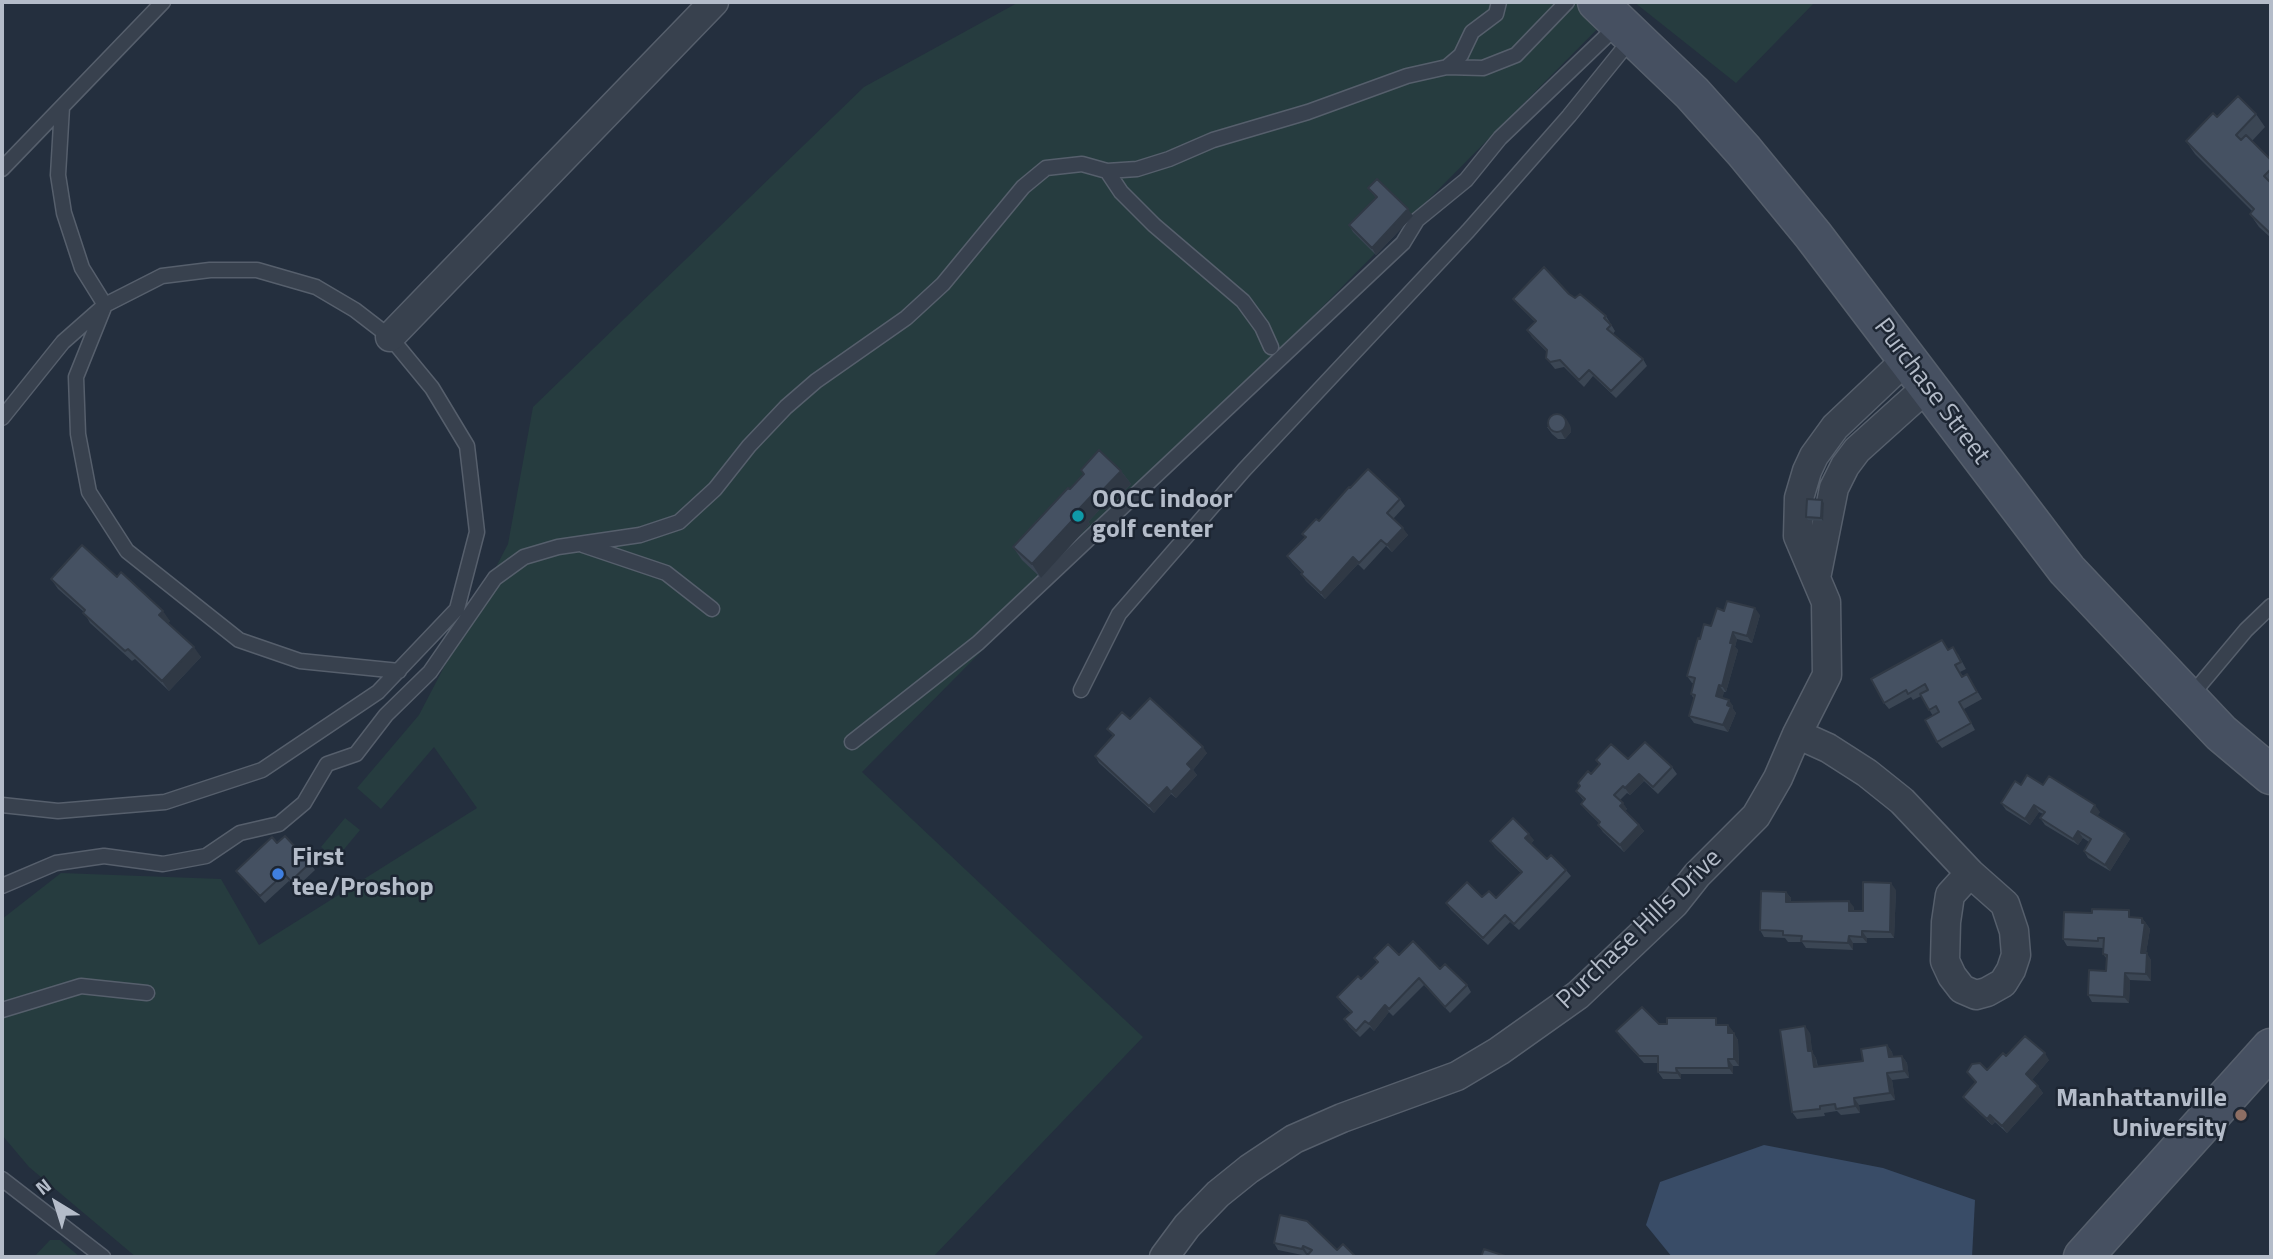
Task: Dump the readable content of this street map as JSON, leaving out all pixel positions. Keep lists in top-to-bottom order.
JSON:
{
  "streets": {
    "main road": ["Purchase Street"],
    "street": ["Purchase Hills Drive"]
  },
  "crossings": [
    ["Purchase Street", "Purchase Hills Drive"]
  ],
  "places": ["OOCC indoor golf center", "First tee/Proshop", "Manhattanville University"],
  "north": "top left"
}
